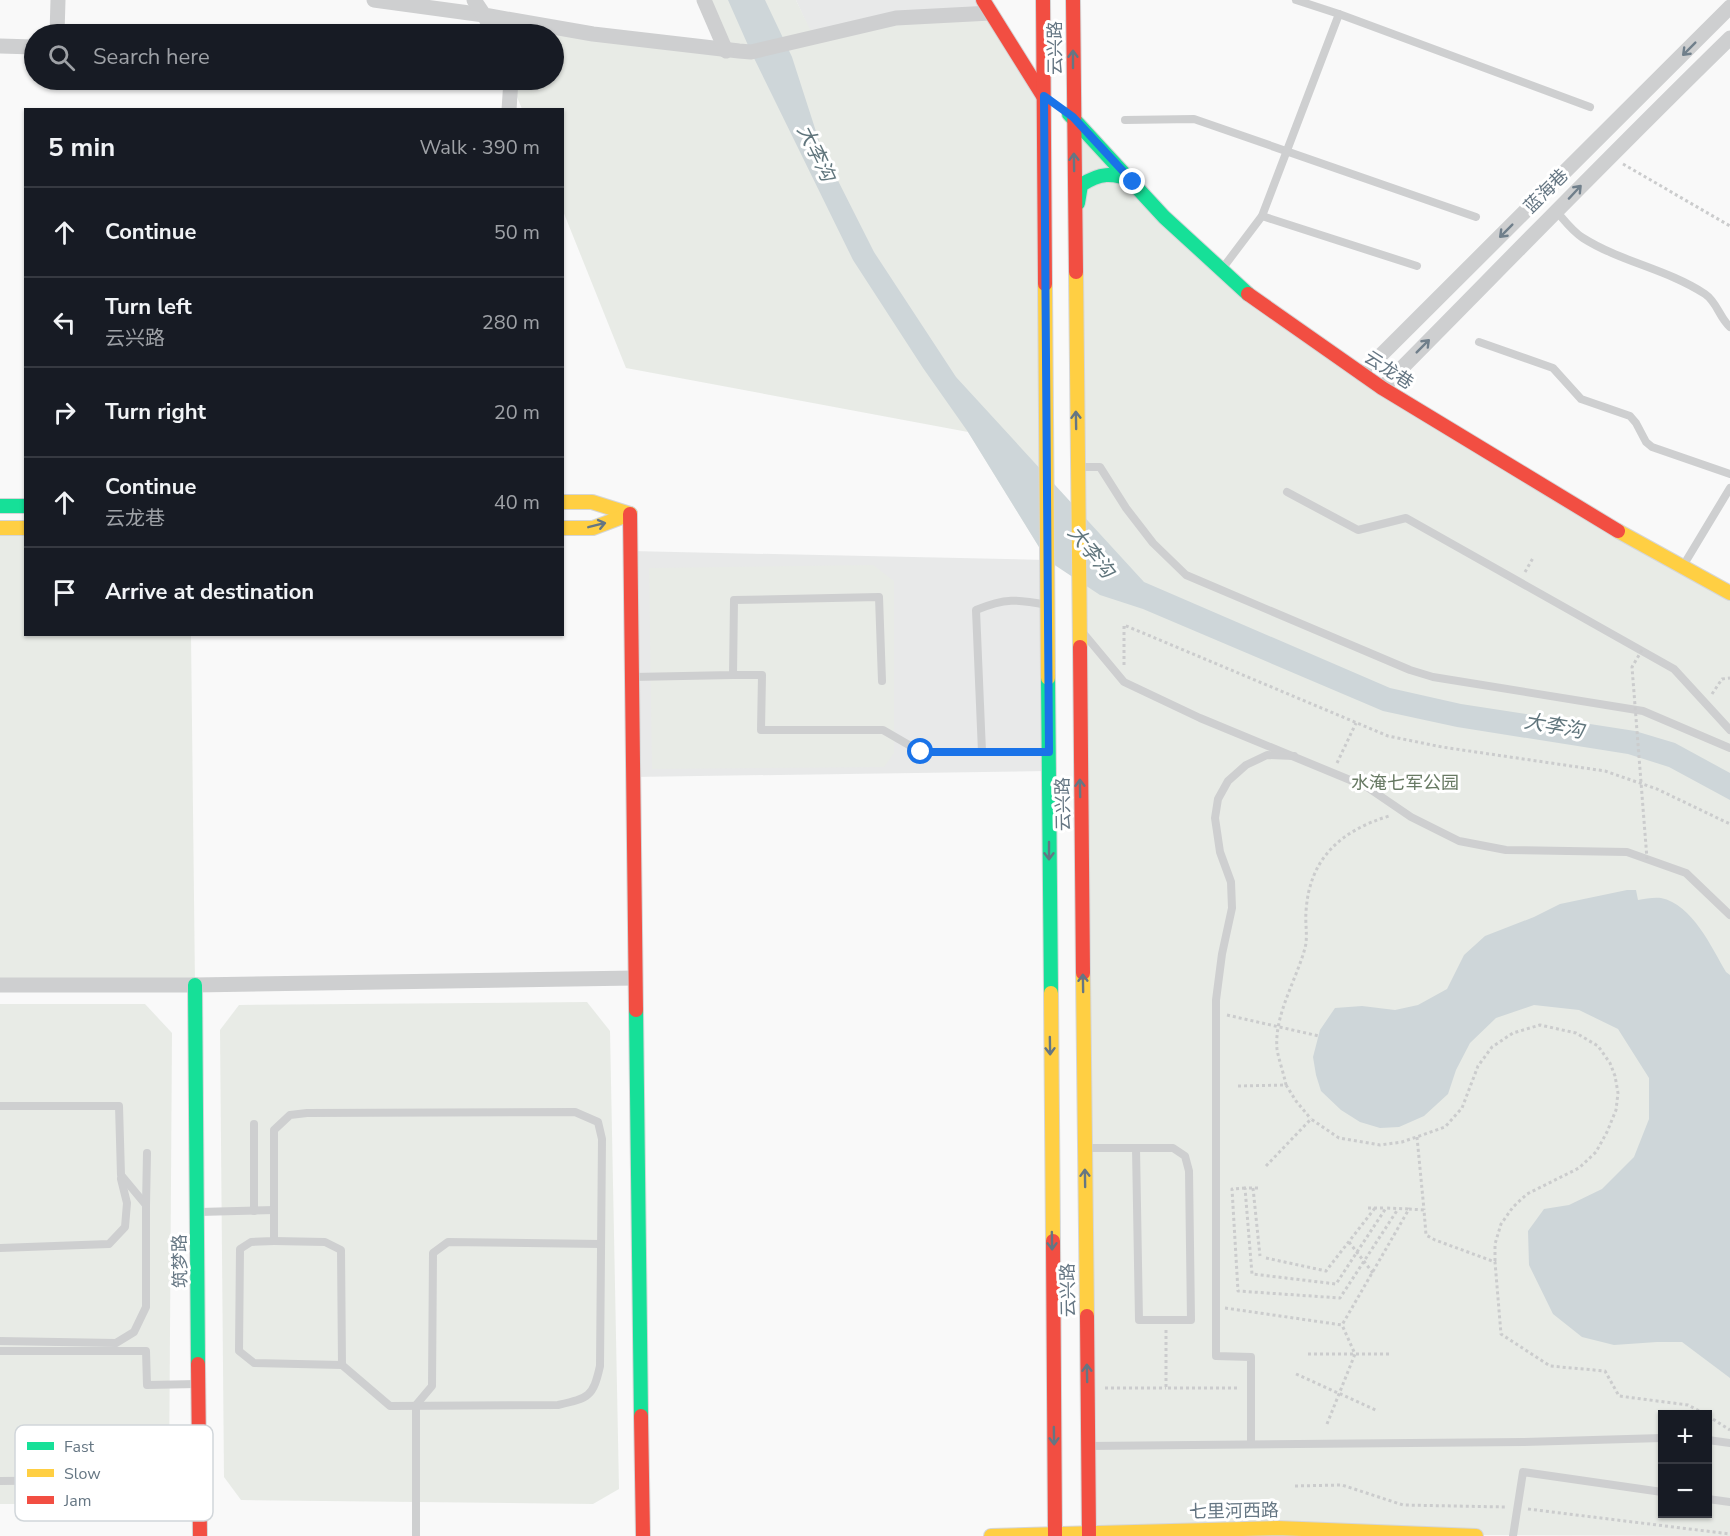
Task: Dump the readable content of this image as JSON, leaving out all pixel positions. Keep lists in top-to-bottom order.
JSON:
{
  "streets": {
    "street": [
      "云兴路",
      "蓝海巷",
      "云龙巷",
      "筑梦路",
      "七里河西路"
    ]
  },
  "crossings": [
    ["云兴路", "云龙巷"],
    ["云兴路", "七里河西路"],
    ["蓝海巷", "云龙巷"]
  ],
  "water": ["大李沟"],
  "parks": ["水淹七军公园"],
  "legend": ["Fast", "Slow", "Jam"],
  "page": {
    "search": "Search here",
    "heading": ["5 min", "Walk · 390 m"],
    "list": [
      ["Continue", "50 m"],
      ["Turn left", "云兴路", "280 m"],
      ["Turn right", "20 m"],
      ["Continue", "云龙巷", "40 m"],
      "Arrive at destination"
    ],
    "map_buttons": ["+", "−"]
  }
}
